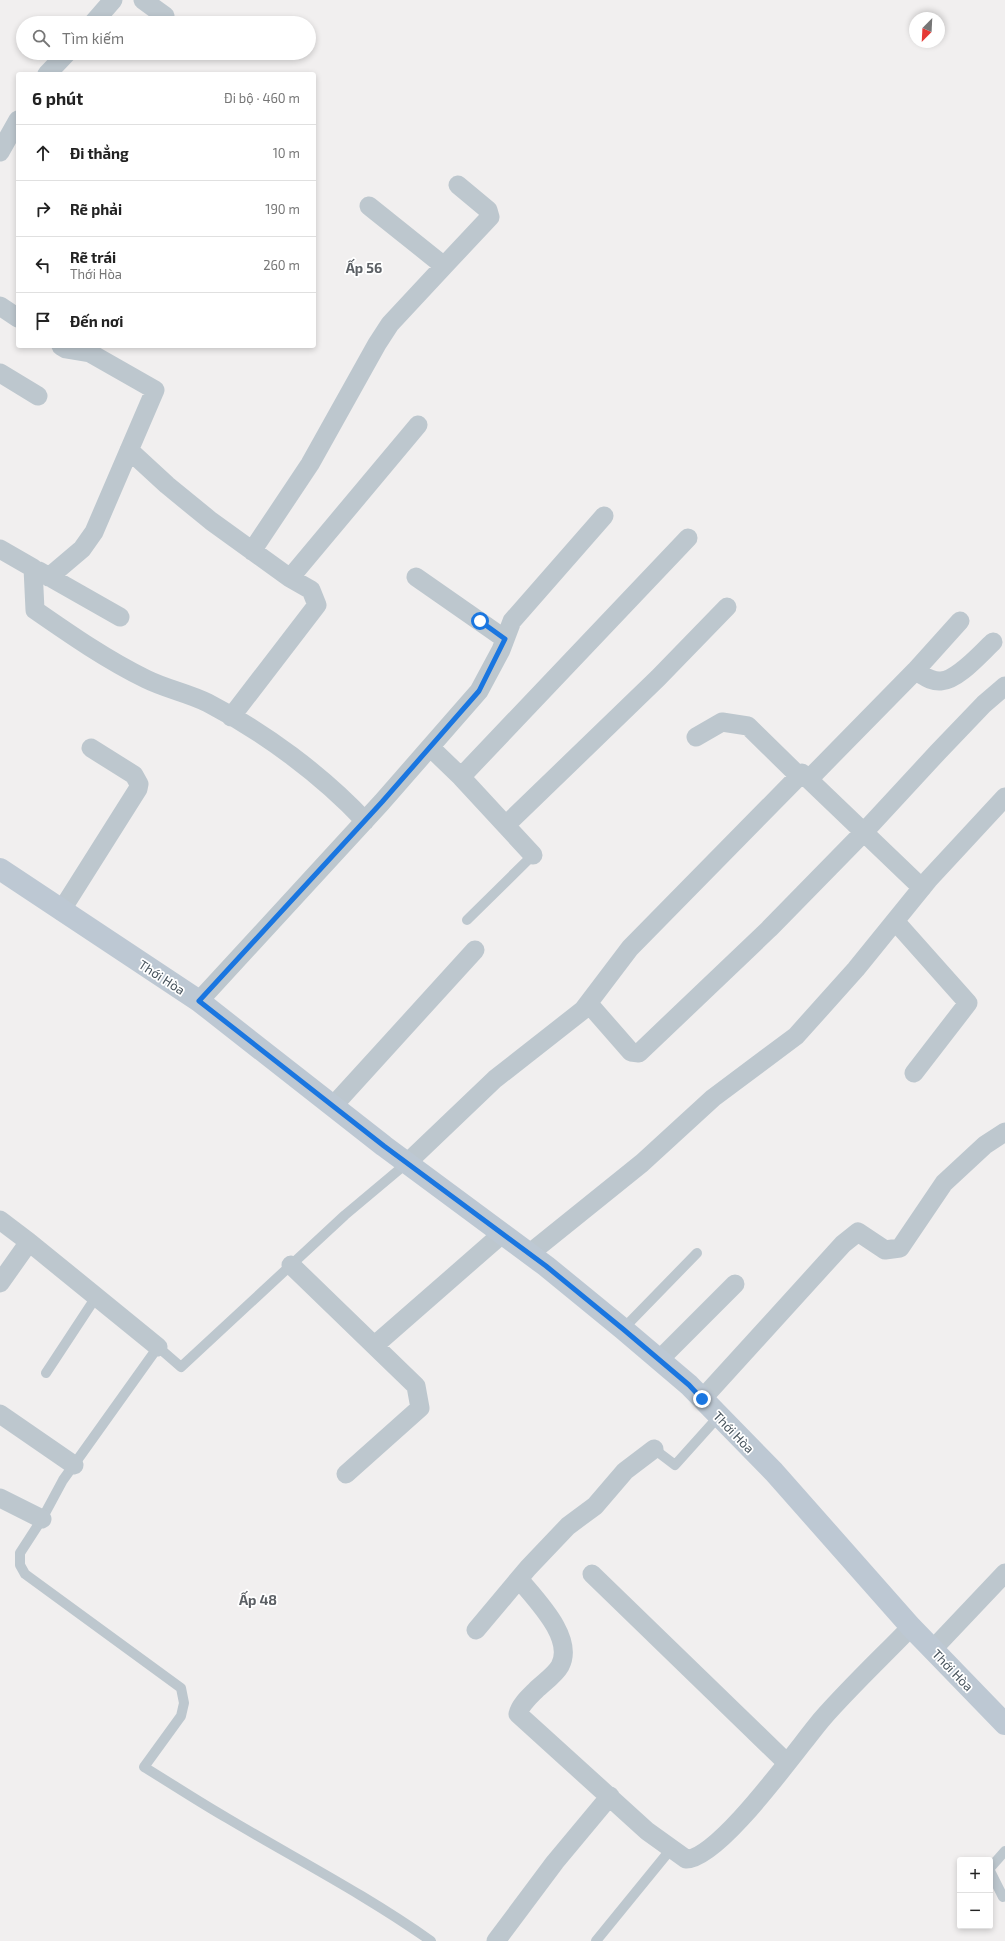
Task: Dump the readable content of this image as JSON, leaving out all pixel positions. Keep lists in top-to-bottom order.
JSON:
{
  "streets": {
    "street": ["Thới Hòa"]
  },
  "districts": ["Ấp 56", "Ấp 48"],
  "north": "bottom left",
  "page": {
    "search": "Tìm kiếm",
    "heading": ["6 phút", "Đi bộ · 460 m"],
    "list": [
      ["Đi thẳng", "10 m"],
      ["Rẽ phải", "190 m"],
      ["Rẽ trái", "Thới Hòa", "260 m"],
      "Đến nơi"
    ],
    "map_buttons": ["+", "−"]
  }
}
